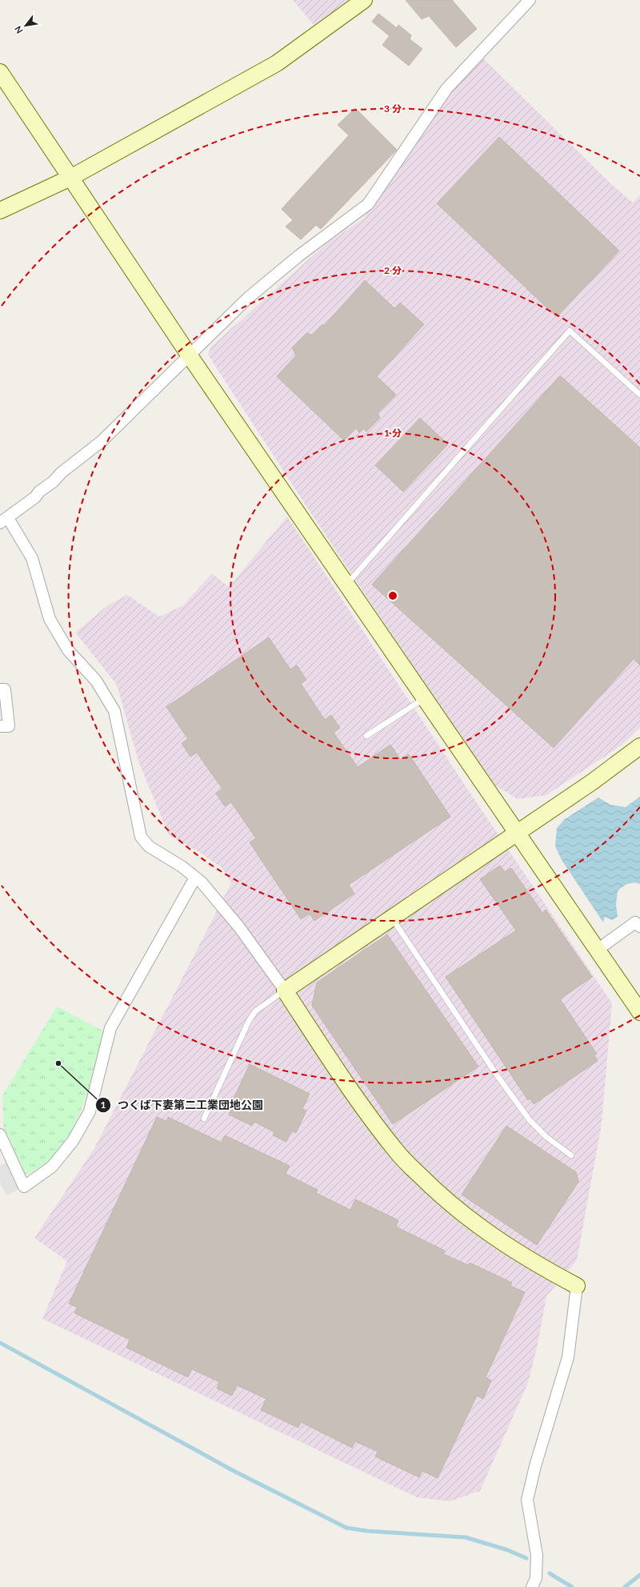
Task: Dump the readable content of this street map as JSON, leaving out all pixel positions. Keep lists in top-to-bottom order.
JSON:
{
  "places": ["つくば下妻第二工業団地公園"],
  "north": "bottom left",
  "rings": ["3 分", "2 分", "1 分"]
}
